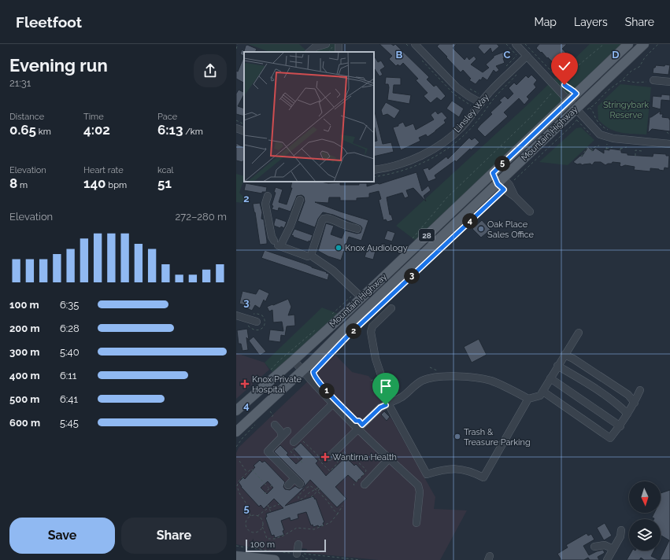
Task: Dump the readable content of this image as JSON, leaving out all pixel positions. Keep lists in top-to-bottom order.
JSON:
{
  "streets": {
    "main road": ["Mountain Highway", "28"],
    "street": ["Linsley Way"]
  },
  "parks": ["Stringybark Reserve"],
  "places": {
    "other": ["Oak Place Sales Office", "Knox Audiology", "Trash & Treasure Parking"],
    "health": ["Knox Private Hospital", "Wantirna Health"]
  },
  "scale_bar": "100 m",
  "north": "bottom",
  "page": {
    "header": "Fleetfoot",
    "nav": ["Map", "Layers", "Share"],
    "heading": ["Evening run", "21:31"],
    "stats": [
      ["Distance", "0.65 km"],
      ["Time", "4:02"],
      ["Pace", "6:13 /km"],
      ["Elevation", "8 m"],
      ["Heart rate", "140 bpm"],
      ["kcal", "51"]
    ],
    "pins": [
      "5",
      "4",
      "3",
      "2",
      "1"
    ],
    "chart": ["Elevation", "272–280 m"],
    "list": [
      {
        "name": "100 m",
        "note": "6:35"
      },
      {
        "name": "200 m",
        "note": "6:28"
      },
      {
        "name": "300 m",
        "note": "5:40"
      },
      {
        "name": "400 m",
        "note": "6:11"
      },
      {
        "name": "500 m",
        "note": "6:41"
      },
      {
        "name": "600 m",
        "note": "5:45"
      }
    ],
    "buttons": ["Save", "Share"],
    "scale": "100 m"
  },
  "grid": {
    "columns": ["B", "C", "D"],
    "rows": [
      "2",
      "3",
      "4",
      "5"
    ]
  }
}
